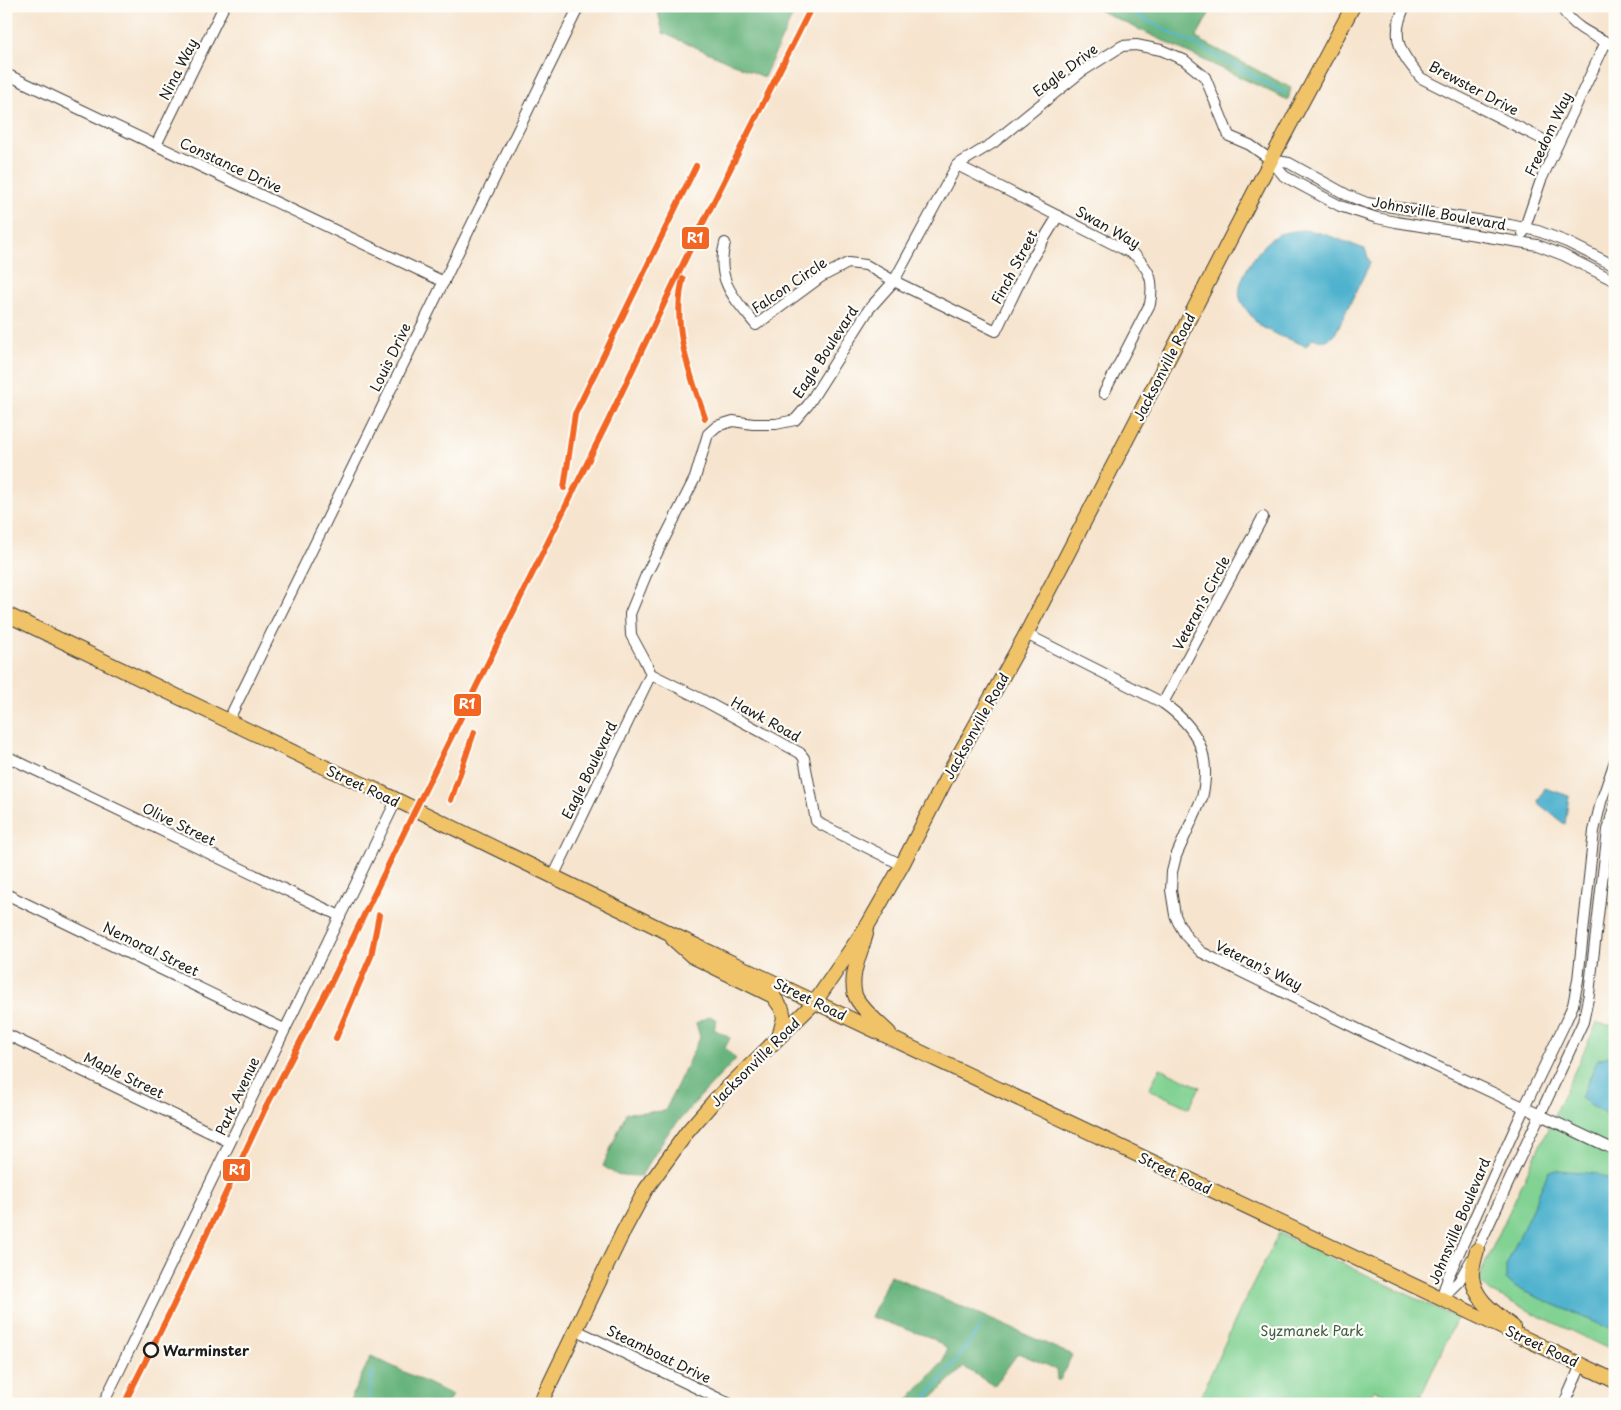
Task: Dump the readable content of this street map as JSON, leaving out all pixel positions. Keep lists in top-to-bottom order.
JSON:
{
  "streets": {
    "main road": ["Jacksonville Road", "Street Road"],
    "street": [
      "Nina Way",
      "Eagle Drive",
      "Brewster Drive",
      "Freedom Way",
      "Constance Drive",
      "Johnsville Boulevard",
      "Swan Way",
      "Finch Street",
      "Falcon Circle",
      "Eagle Boulevard",
      "Louis Drive",
      "Veteran's Circle",
      "Hawk Road",
      "Olive Street",
      "Nemoral Street",
      "Veteran's Way",
      "Maple Street",
      "Park Avenue",
      "Steamboat Drive"
    ]
  },
  "crossings": [
    ["Nina Way", "Constance Drive"],
    ["Eagle Drive", "Johnsville Boulevard"],
    ["Eagle Drive", "Swan Way"],
    ["Eagle Drive", "Eagle Boulevard"],
    ["Eagle Drive", "Jacksonville Road"],
    ["Brewster Drive", "Freedom Way"],
    ["Freedom Way", "Johnsville Boulevard"],
    ["Constance Drive", "Louis Drive"],
    ["Johnsville Boulevard", "Jacksonville Road"],
    ["Johnsville Boulevard", "Street Road"],
    ["Johnsville Boulevard", "Veteran's Way"],
    ["Swan Way", "Finch Street"],
    ["Swan Way", "Eagle Boulevard"],
    ["Finch Street", "Falcon Circle"],
    ["Falcon Circle", "Eagle Boulevard"],
    ["Eagle Boulevard", "Hawk Road"],
    ["Eagle Boulevard", "Street Road"],
    ["Louis Drive", "Street Road"],
    ["Jacksonville Road", "Hawk Road"],
    ["Jacksonville Road", "Street Road"],
    ["Jacksonville Road", "Veteran's Way"],
    ["Jacksonville Road", "Steamboat Drive"],
    ["Veteran's Circle", "Veteran's Way"],
    ["Street Road", "Park Avenue"],
    ["Olive Street", "Park Avenue"],
    ["Nemoral Street", "Park Avenue"],
    ["Maple Street", "Park Avenue"]
  ],
  "parks": ["Syzmanek Park"],
  "places": ["Warminster"],
  "lines": ["transit line R1"]
}
